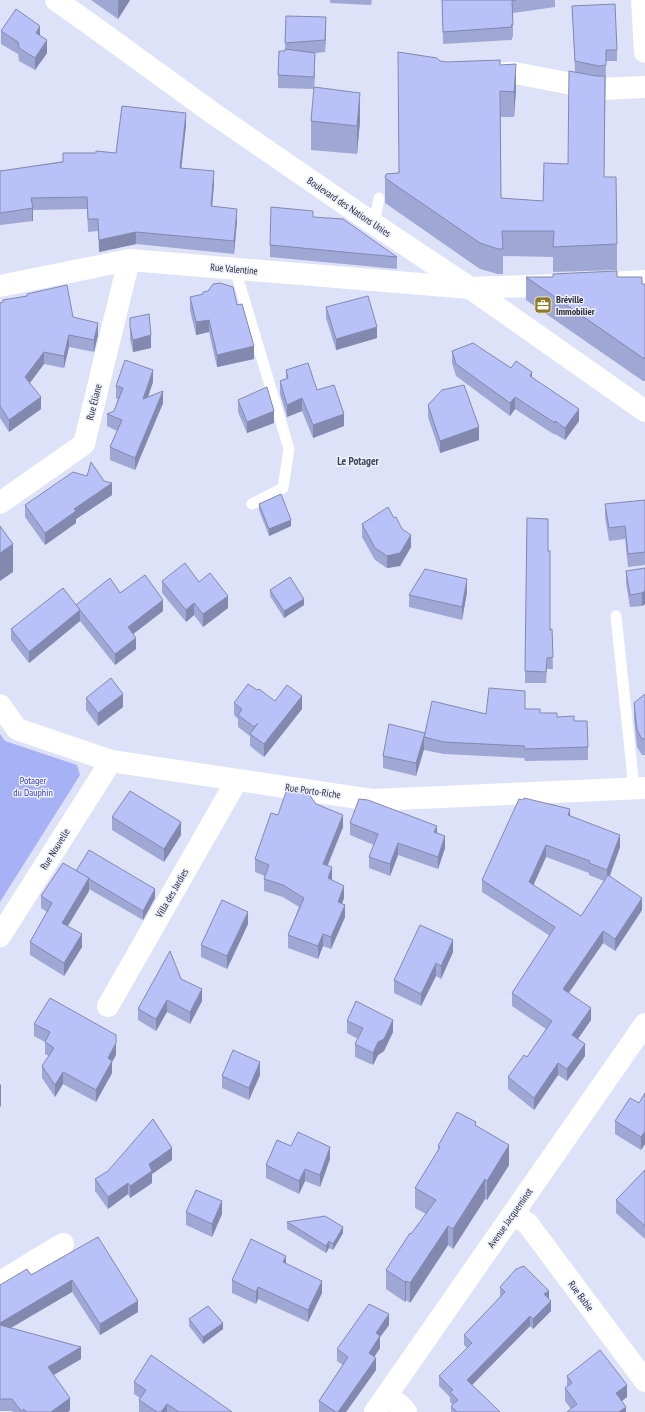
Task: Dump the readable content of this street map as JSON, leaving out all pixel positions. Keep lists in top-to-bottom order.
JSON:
{
  "streets": {
    "street": [
      "Boulevard des Nations Unies",
      "Rue Valentine",
      "Rue Éliane",
      "Rue Porto-Riche",
      "Rue Nouvelle",
      "Villa des Jardies",
      "Avenue Jacqueminot",
      "Rue Babie"
    ]
  },
  "crossings": [
    ["Boulevard des Nations Unies", "Rue Valentine"],
    ["Rue Valentine", "Rue Éliane"],
    ["Rue Porto-Riche", "Rue Nouvelle"],
    ["Rue Porto-Riche", "Villa des Jardies"],
    ["Avenue Jacqueminot", "Rue Babie"]
  ],
  "districts": ["Le Potager"],
  "parks": ["Potager du Dauphin"],
  "places": {
    "office": ["Bréville Immobilier"]
  }
}
